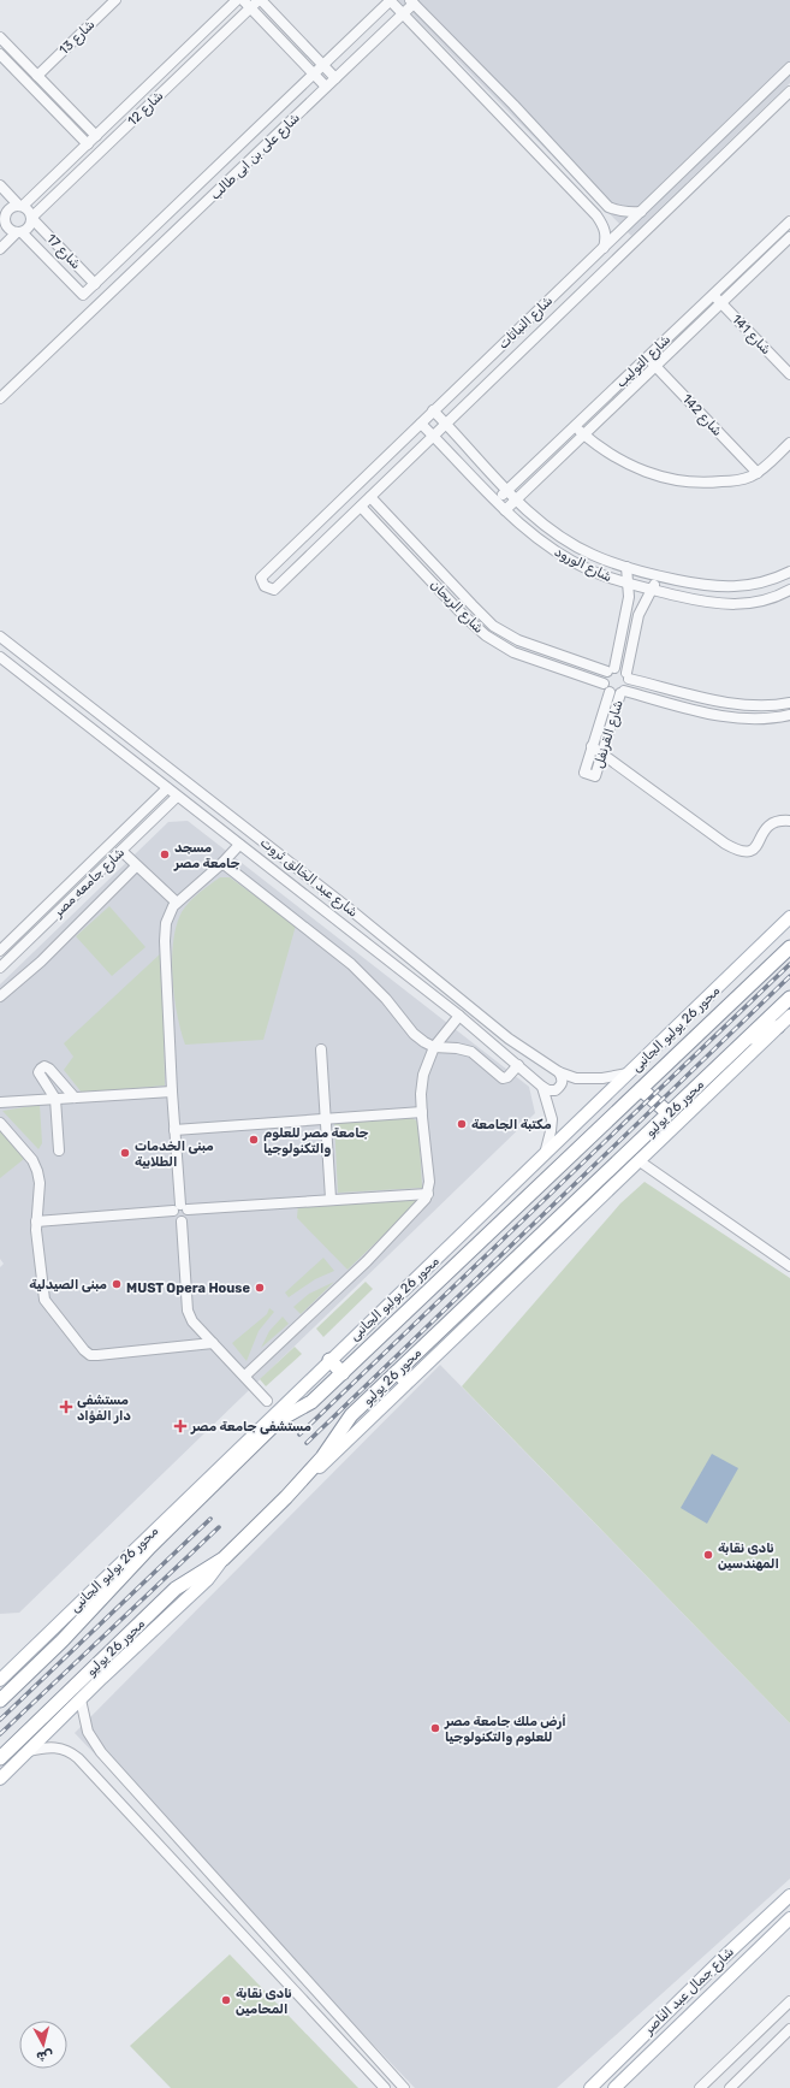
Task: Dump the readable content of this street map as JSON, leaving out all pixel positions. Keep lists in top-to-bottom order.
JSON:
{
  "streets": {
    "highway": ["محور 26 يوليو"],
    "main road": ["محور 26 يوليو الجانبى", "شارع جمال عبد الناصر"],
    "street": [
      "شارع 13",
      "شارع 12",
      "شارع على بن ابى طالب",
      "شارع 17",
      "شارع النباتات",
      "شارع 141",
      "شارع التوليب",
      "شارع 142",
      "شارع الورود",
      "شارع الريحان",
      "شارع القرنفل",
      "شارع عبد الخالق ثروت",
      "شارع جامعه مصر"
    ]
  },
  "crossings": [
    ["شارع 12", "شارع 17"],
    ["شارع على بن ابى طالب", "شارع 17"],
    ["شارع النباتات", "شارع الورود"],
    ["شارع النباتات", "شارع الريحان"],
    ["شارع 141", "شارع التوليب"],
    ["شارع التوليب", "شارع 142"],
    ["شارع التوليب", "شارع الورود"],
    ["شارع الريحان", "شارع القرنفل"],
    ["شارع عبد الخالق ثروت", "شارع جامعه مصر"],
    ["شارع عبد الخالق ثروت", "محور 26 يوليو الجانبى"]
  ],
  "places": {
    "other": [
      "مسجد جامعة مصر",
      "مكتبة الجامعة",
      "جامعة مصر للعلوم والتكنولوجيا",
      "مبنى الخدمات الطلابية",
      "مبنى الصيدلية",
      "MUST Opera House",
      "نادى نقابة المهندسين",
      "أرض ملك جامعة مصر للعلوم والتكنولوجيا",
      "نادى نقابة المحامين"
    ],
    "health": ["مستشفى دار الفؤاد", "مستشفى جامعة مصر"]
  },
  "north": "bottom"
}
